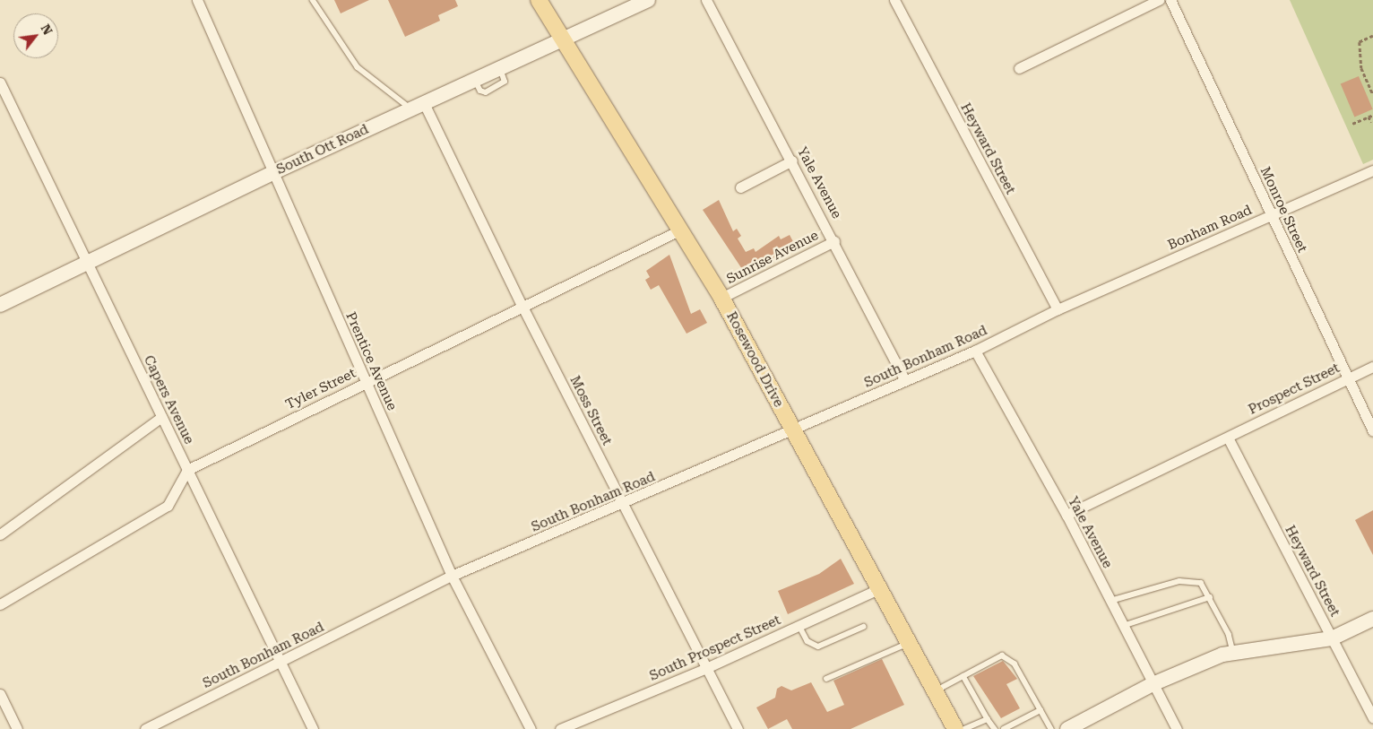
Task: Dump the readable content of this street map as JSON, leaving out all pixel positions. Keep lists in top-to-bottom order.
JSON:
{
  "streets": {
    "main road": ["Rosewood Drive"],
    "street": [
      "Heyward Street",
      "South Ott Road",
      "Yale Avenue",
      "Monroe Street",
      "Bonham Road",
      "Sunrise Avenue",
      "South Bonham Road",
      "Prentice Avenue",
      "Tyler Street",
      "Prospect Street",
      "Capers Avenue",
      "Moss Street",
      "South Prospect Street"
    ]
  },
  "crossings": [
    ["Heyward Street", "Bonham Road"],
    ["Heyward Street", "South Bonham Road"],
    ["Heyward Street", "Prospect Street"],
    ["South Ott Road", "Rosewood Drive"],
    ["South Ott Road", "Prentice Avenue"],
    ["South Ott Road", "Capers Avenue"],
    ["South Ott Road", "Moss Street"],
    ["Yale Avenue", "Sunrise Avenue"],
    ["Yale Avenue", "South Bonham Road"],
    ["Monroe Street", "Bonham Road"],
    ["Monroe Street", "Prospect Street"],
    ["Bonham Road", "South Bonham Road"],
    ["Sunrise Avenue", "Rosewood Drive"],
    ["South Bonham Road", "Rosewood Drive"],
    ["South Bonham Road", "Prentice Avenue"],
    ["South Bonham Road", "Capers Avenue"],
    ["South Bonham Road", "Moss Street"],
    ["Rosewood Drive", "Tyler Street"],
    ["Rosewood Drive", "South Prospect Street"],
    ["Prentice Avenue", "Tyler Street"],
    ["Tyler Street", "Capers Avenue"],
    ["Tyler Street", "Moss Street"],
    ["Moss Street", "South Prospect Street"]
  ],
  "north": "top right"
}
